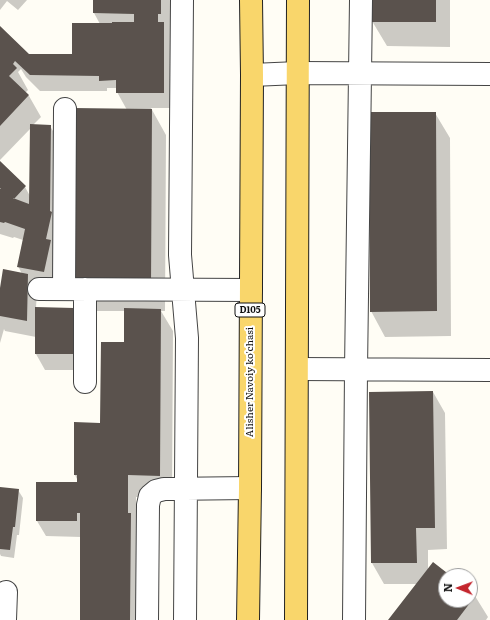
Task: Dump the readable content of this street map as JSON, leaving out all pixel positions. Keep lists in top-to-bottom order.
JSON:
{
  "streets": {
    "main road": ["D105", "Alisher Navoiy ko'chasi"]
  },
  "north": "left"
}
